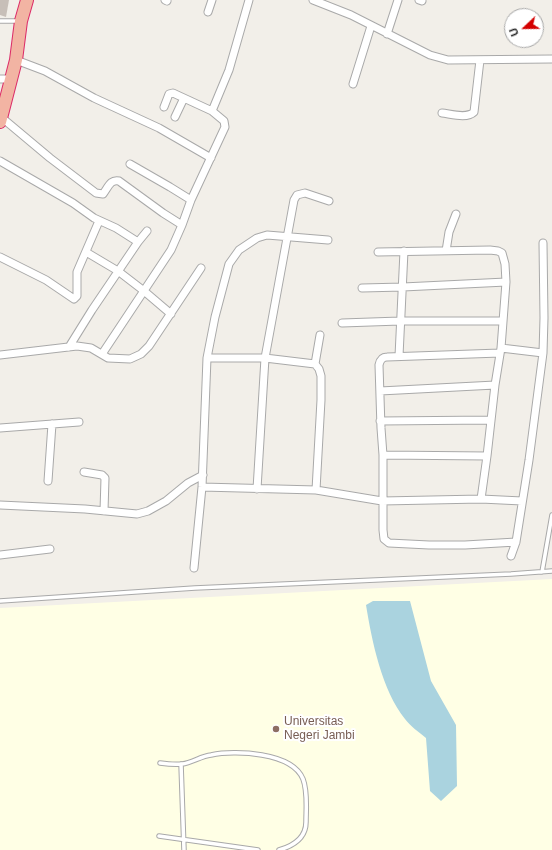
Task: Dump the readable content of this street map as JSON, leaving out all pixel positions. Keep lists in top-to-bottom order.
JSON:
{
  "places": ["Universitas Negeri Jambi"],
  "north": "left"
}
